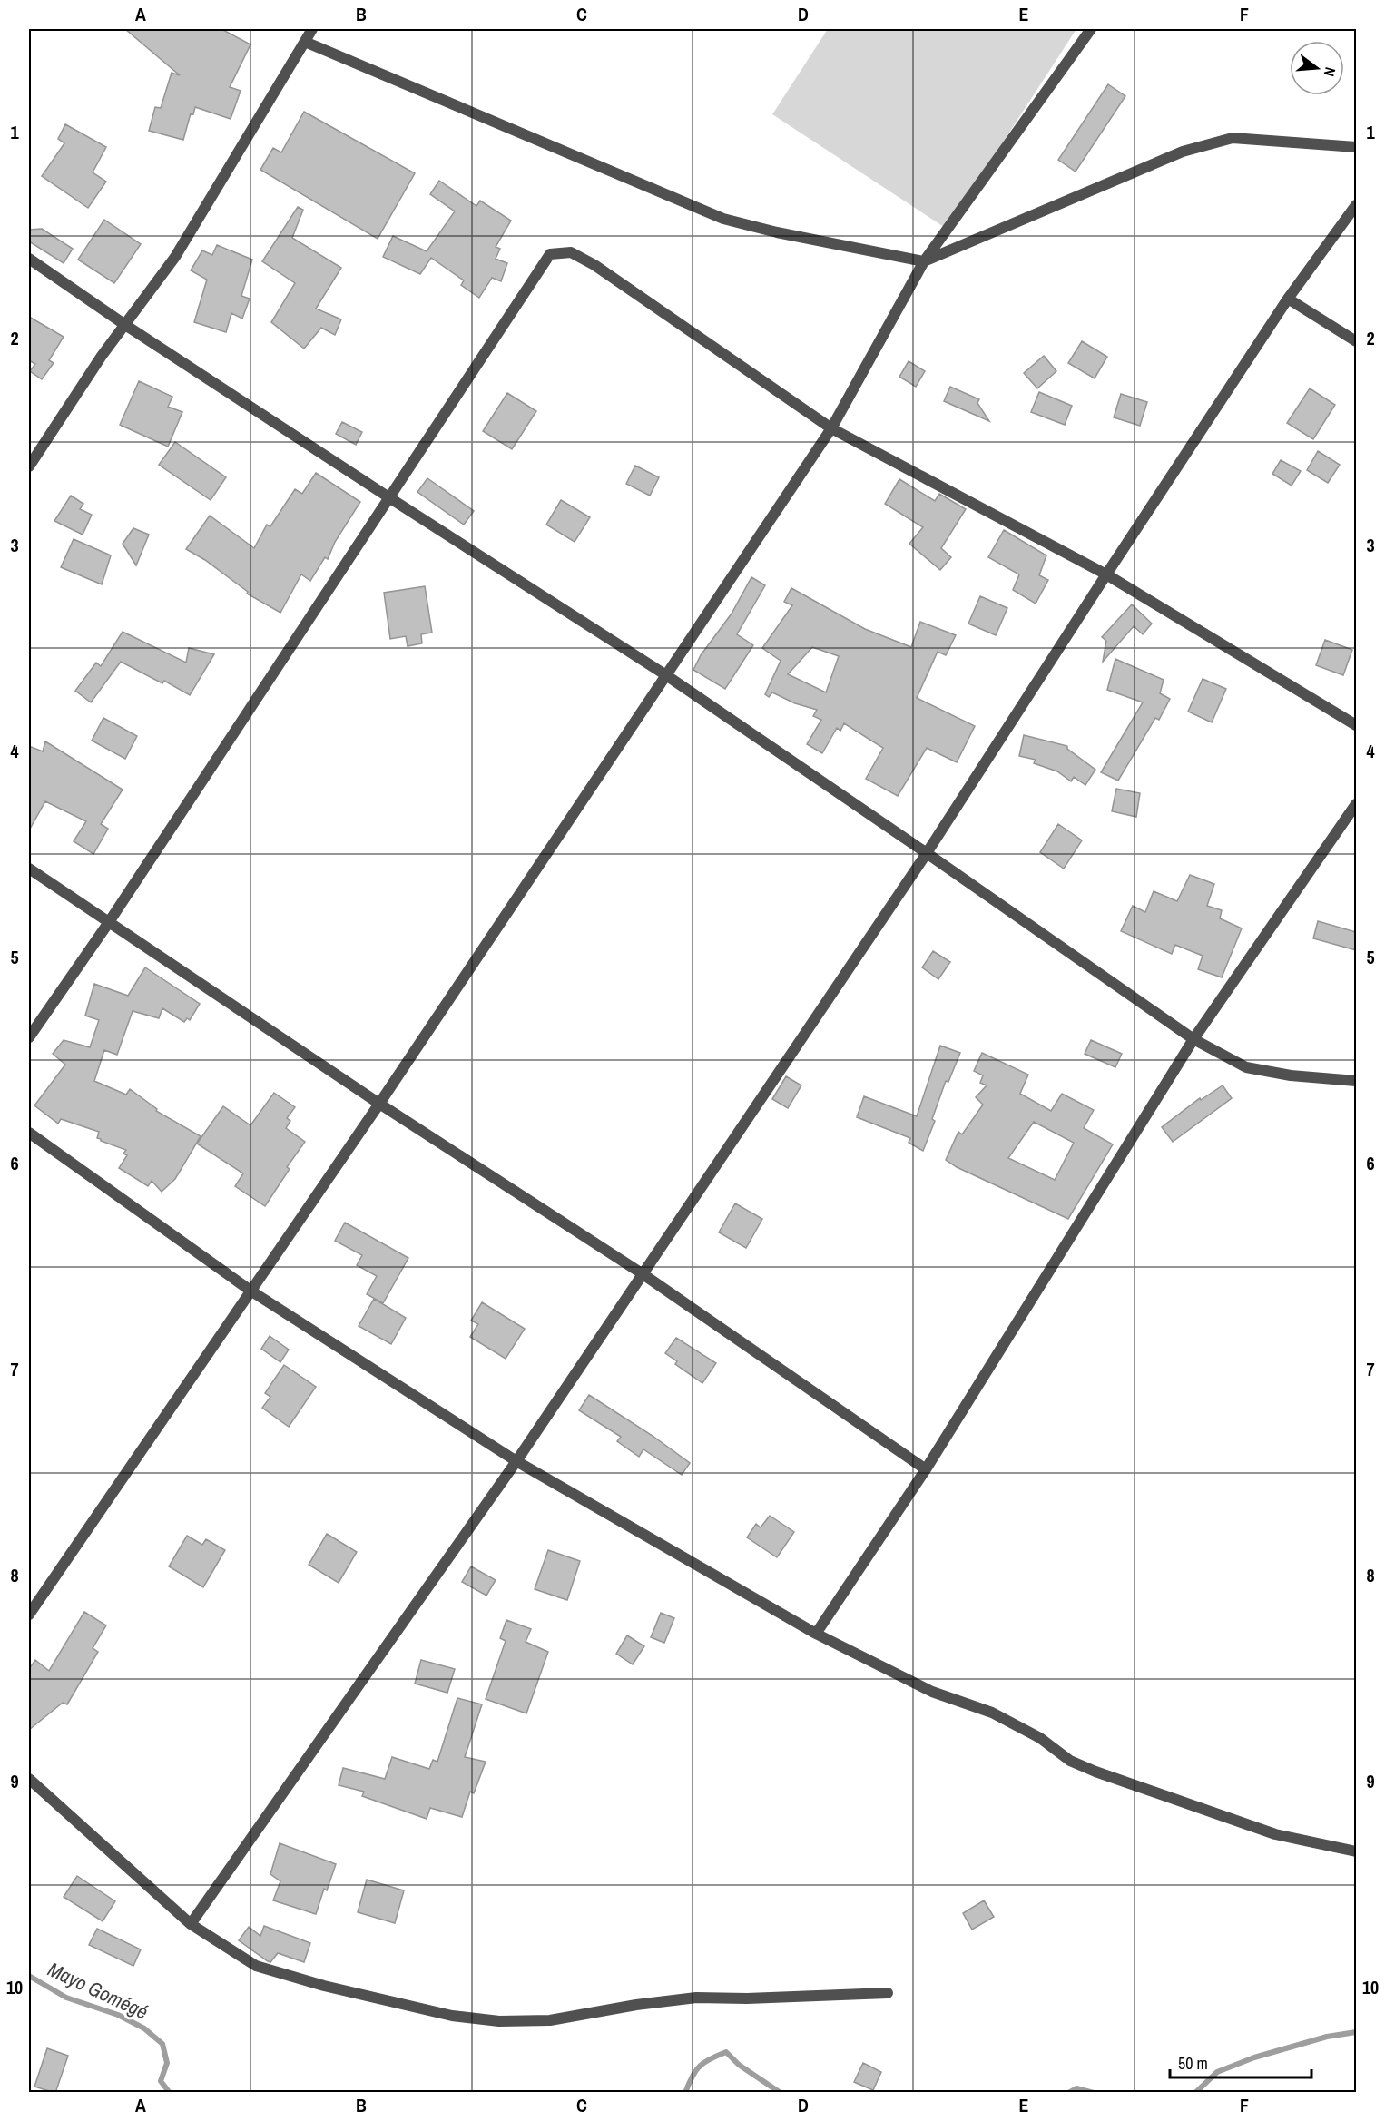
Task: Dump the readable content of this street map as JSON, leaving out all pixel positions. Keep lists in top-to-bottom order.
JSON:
{
  "water": ["Mayo Gomégé"],
  "scale_bar": "50 m",
  "north": "right",
  "grid": {
    "columns": [
      "A",
      "B",
      "C",
      "D",
      "E",
      "F"
    ],
    "rows": [
      "1",
      "2",
      "3",
      "4",
      "5",
      "6",
      "7",
      "8",
      "9",
      "10"
    ]
  }
}
